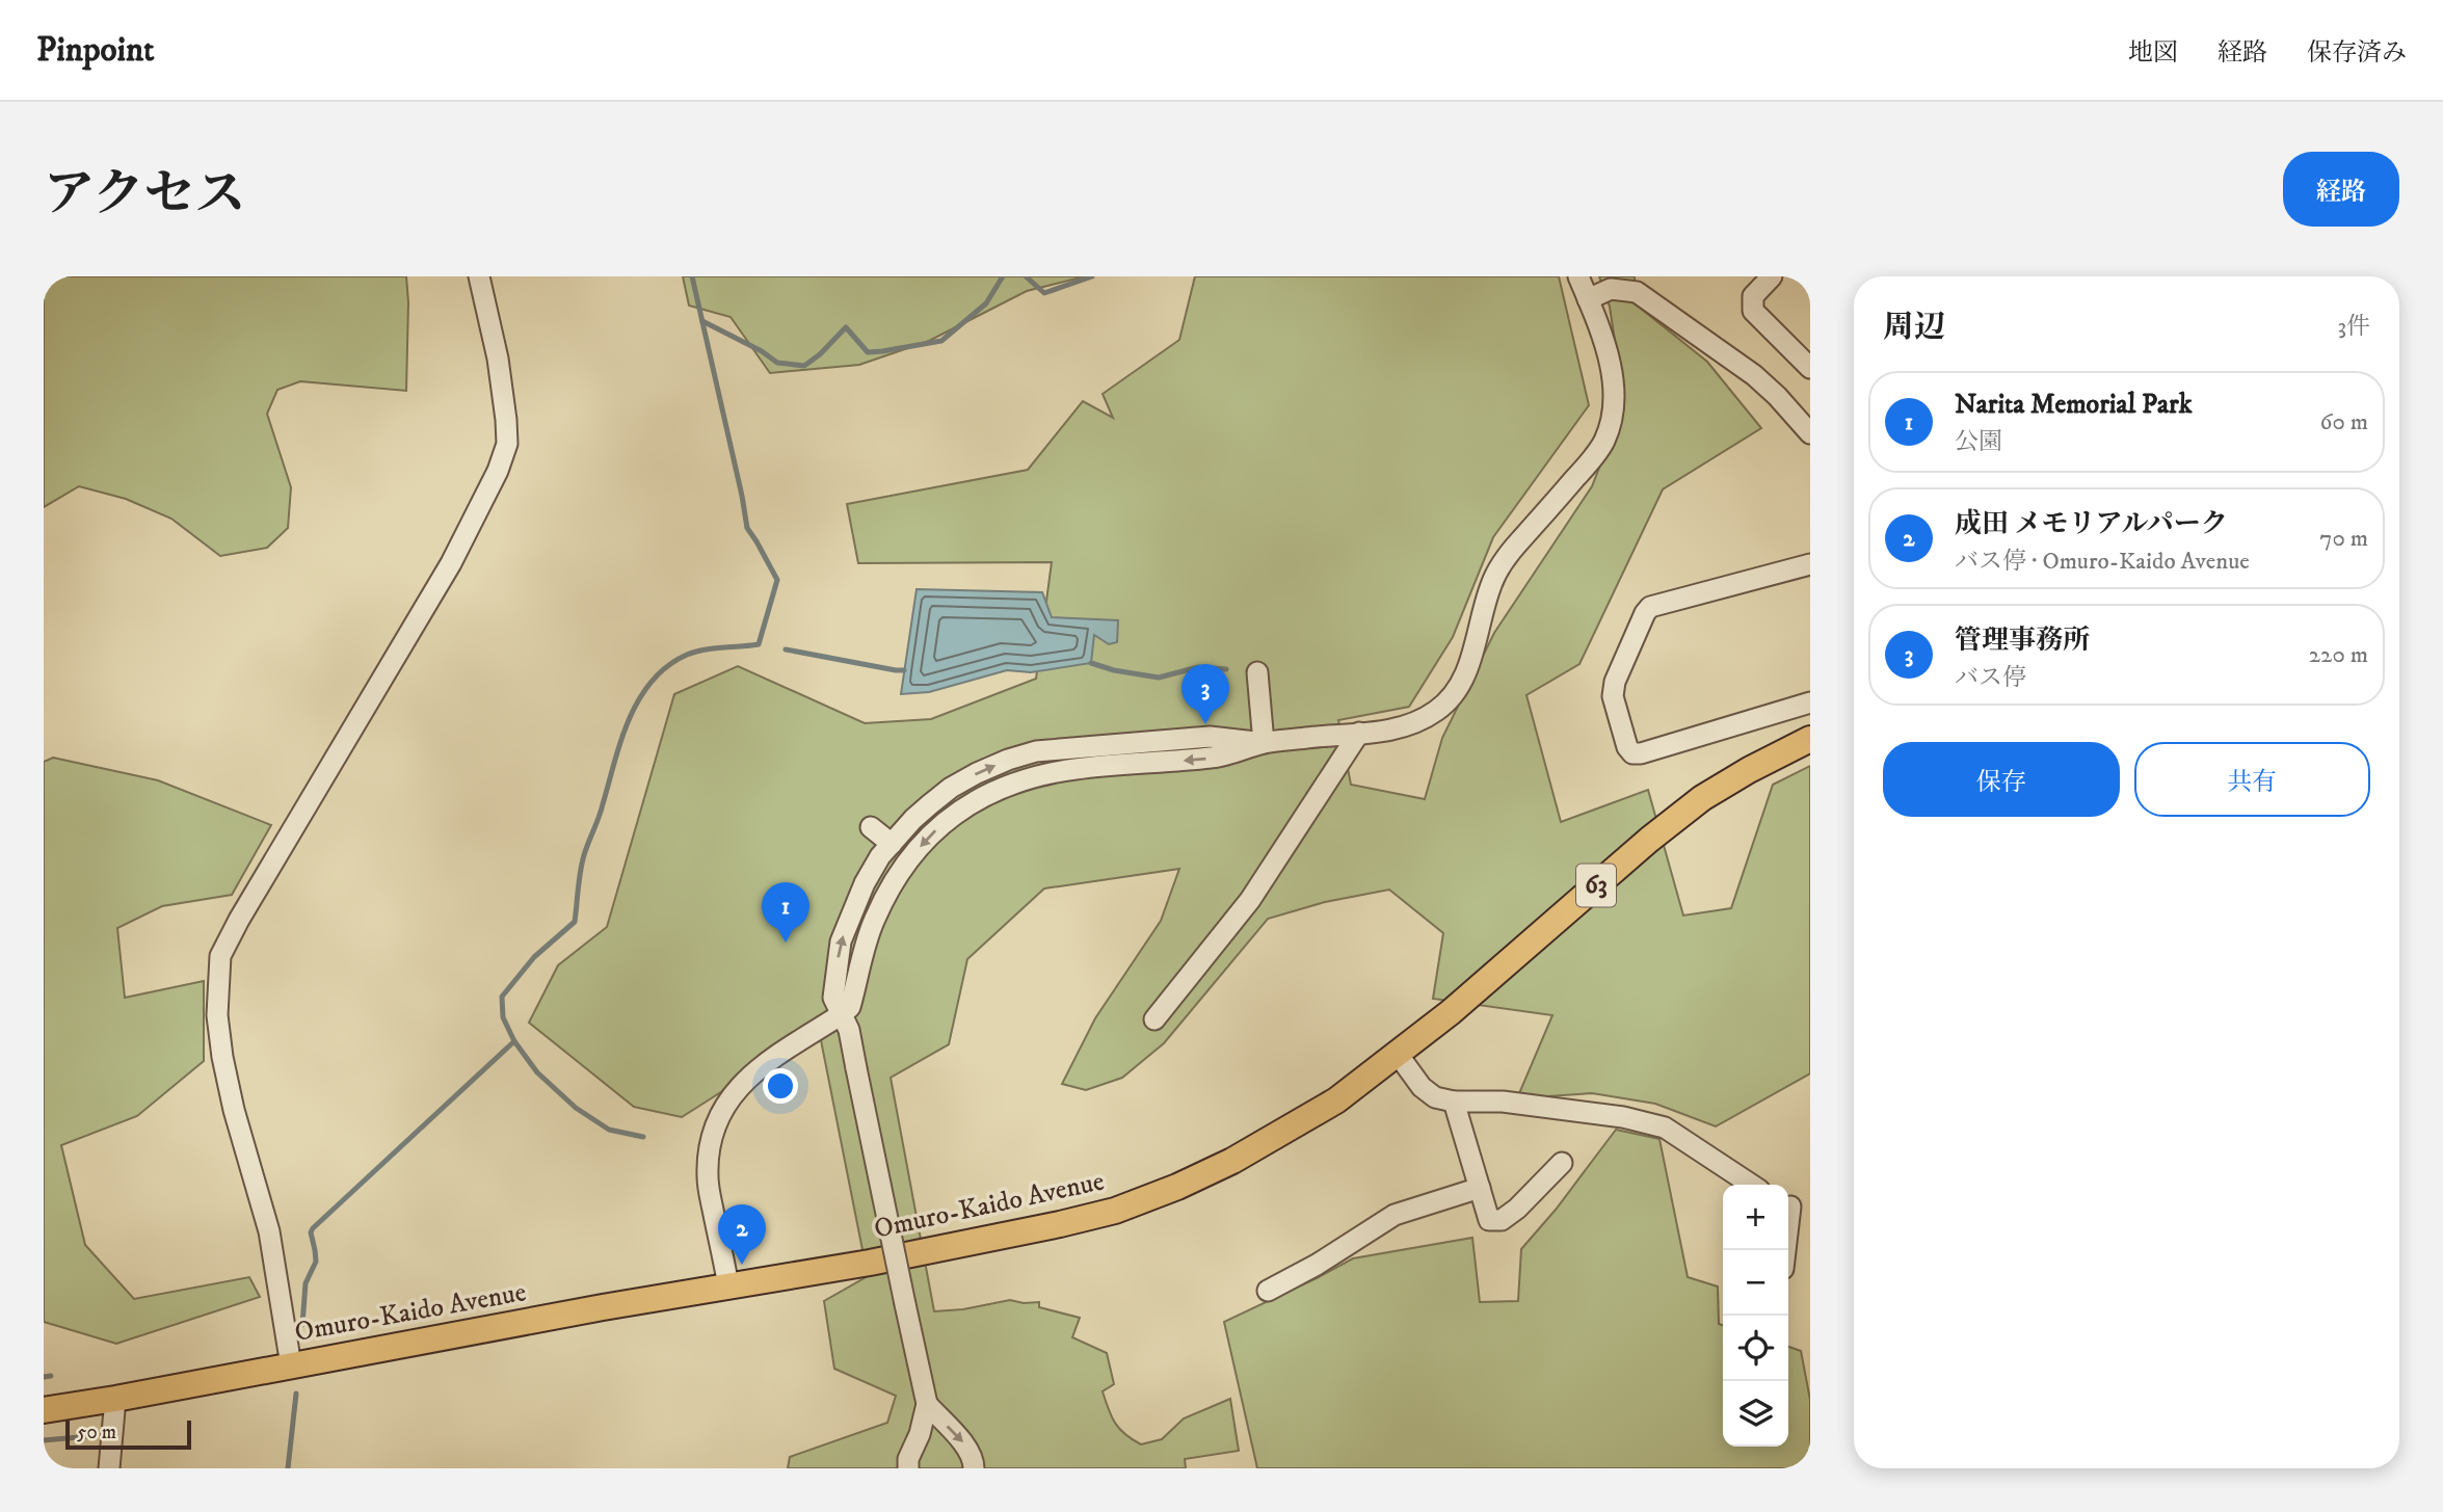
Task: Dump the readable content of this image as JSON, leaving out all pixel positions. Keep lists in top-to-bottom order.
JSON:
{
  "streets": {
    "main road": ["63", "Omuro-Kaido Avenue"]
  },
  "scale_bar": "50 m",
  "page": {
    "header": "Pinpoint",
    "nav": ["地図", "経路", "保存済み"],
    "title": "アクセス",
    "buttons": [
      "経路",
      ["保存", "共有"]
    ],
    "heading": ["周辺", "3件"],
    "list": [
      {
        "mark": "1",
        "name": "Narita Memorial Park",
        "note": "公園",
        "value": "60 m"
      },
      {
        "mark": "2",
        "name": "成田 メモリアルパーク",
        "note": "バス停 · Omuro-Kaido Avenue",
        "value": "70 m"
      },
      {
        "mark": "3",
        "name": "管理事務所",
        "note": "バス停",
        "value": "220 m"
      }
    ],
    "pins": ["3", "1", "2"],
    "map_buttons": ["+", "−"],
    "scale": "50 m"
  }
}
